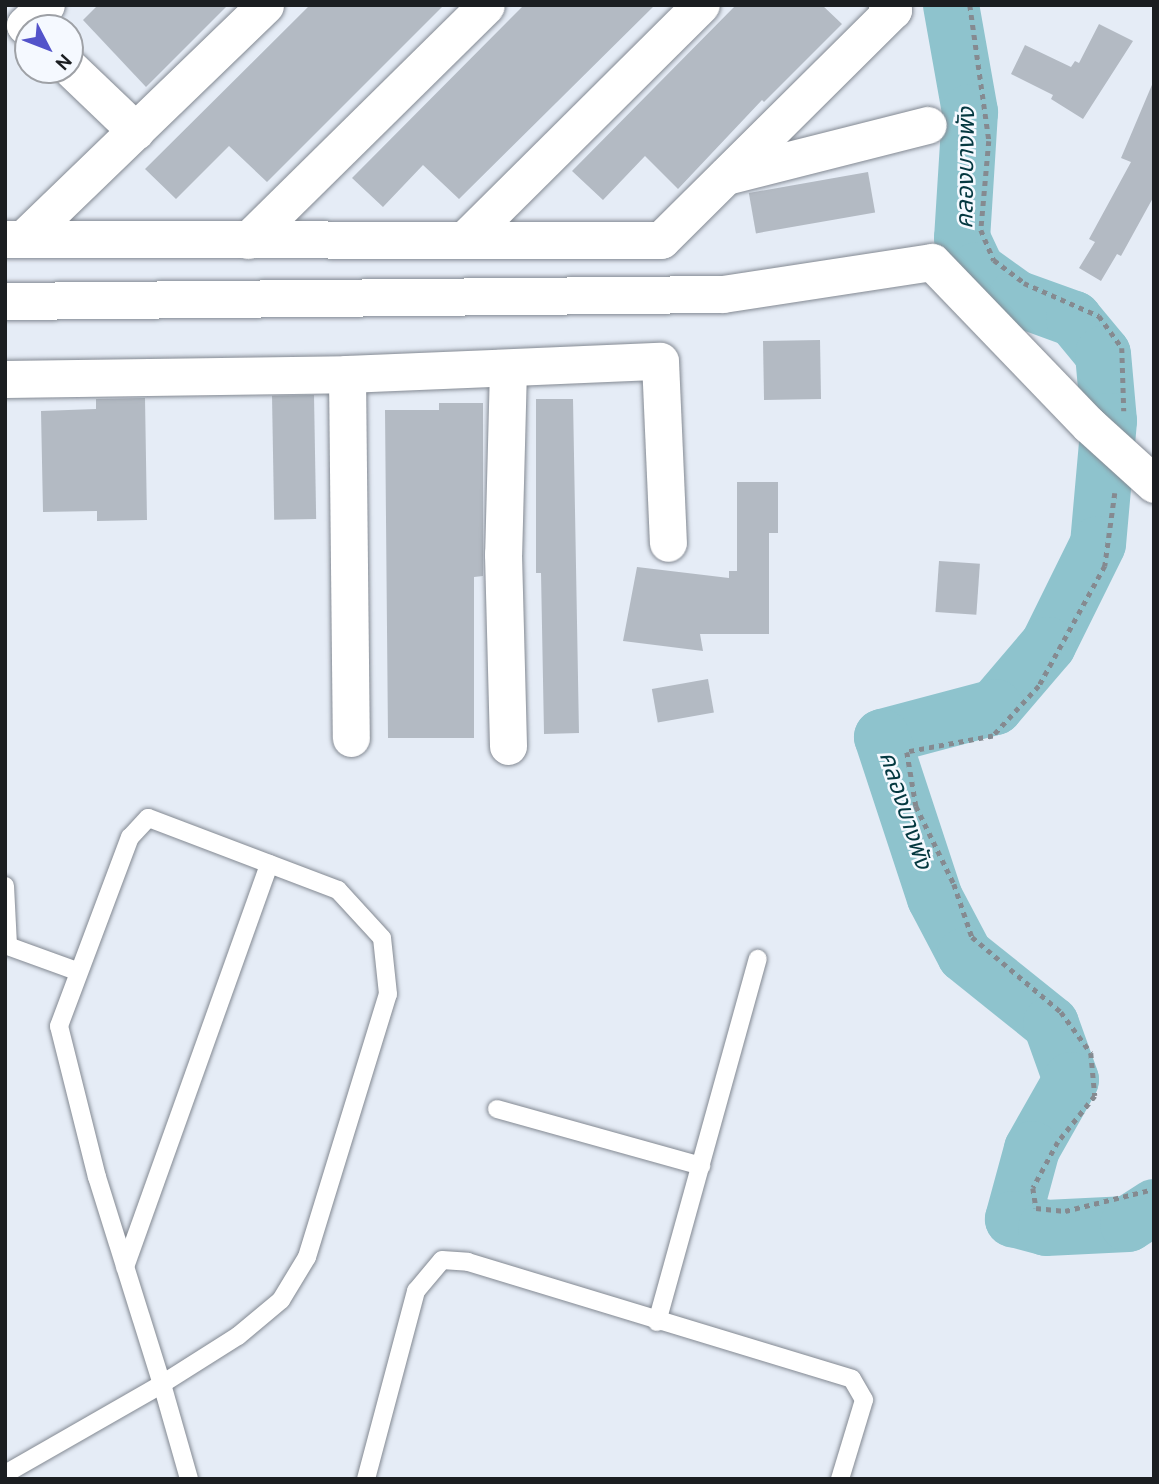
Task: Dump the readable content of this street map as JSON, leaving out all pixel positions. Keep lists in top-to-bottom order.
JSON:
{
  "water": ["คลองบางพัง"],
  "north": "bottom right"
}
